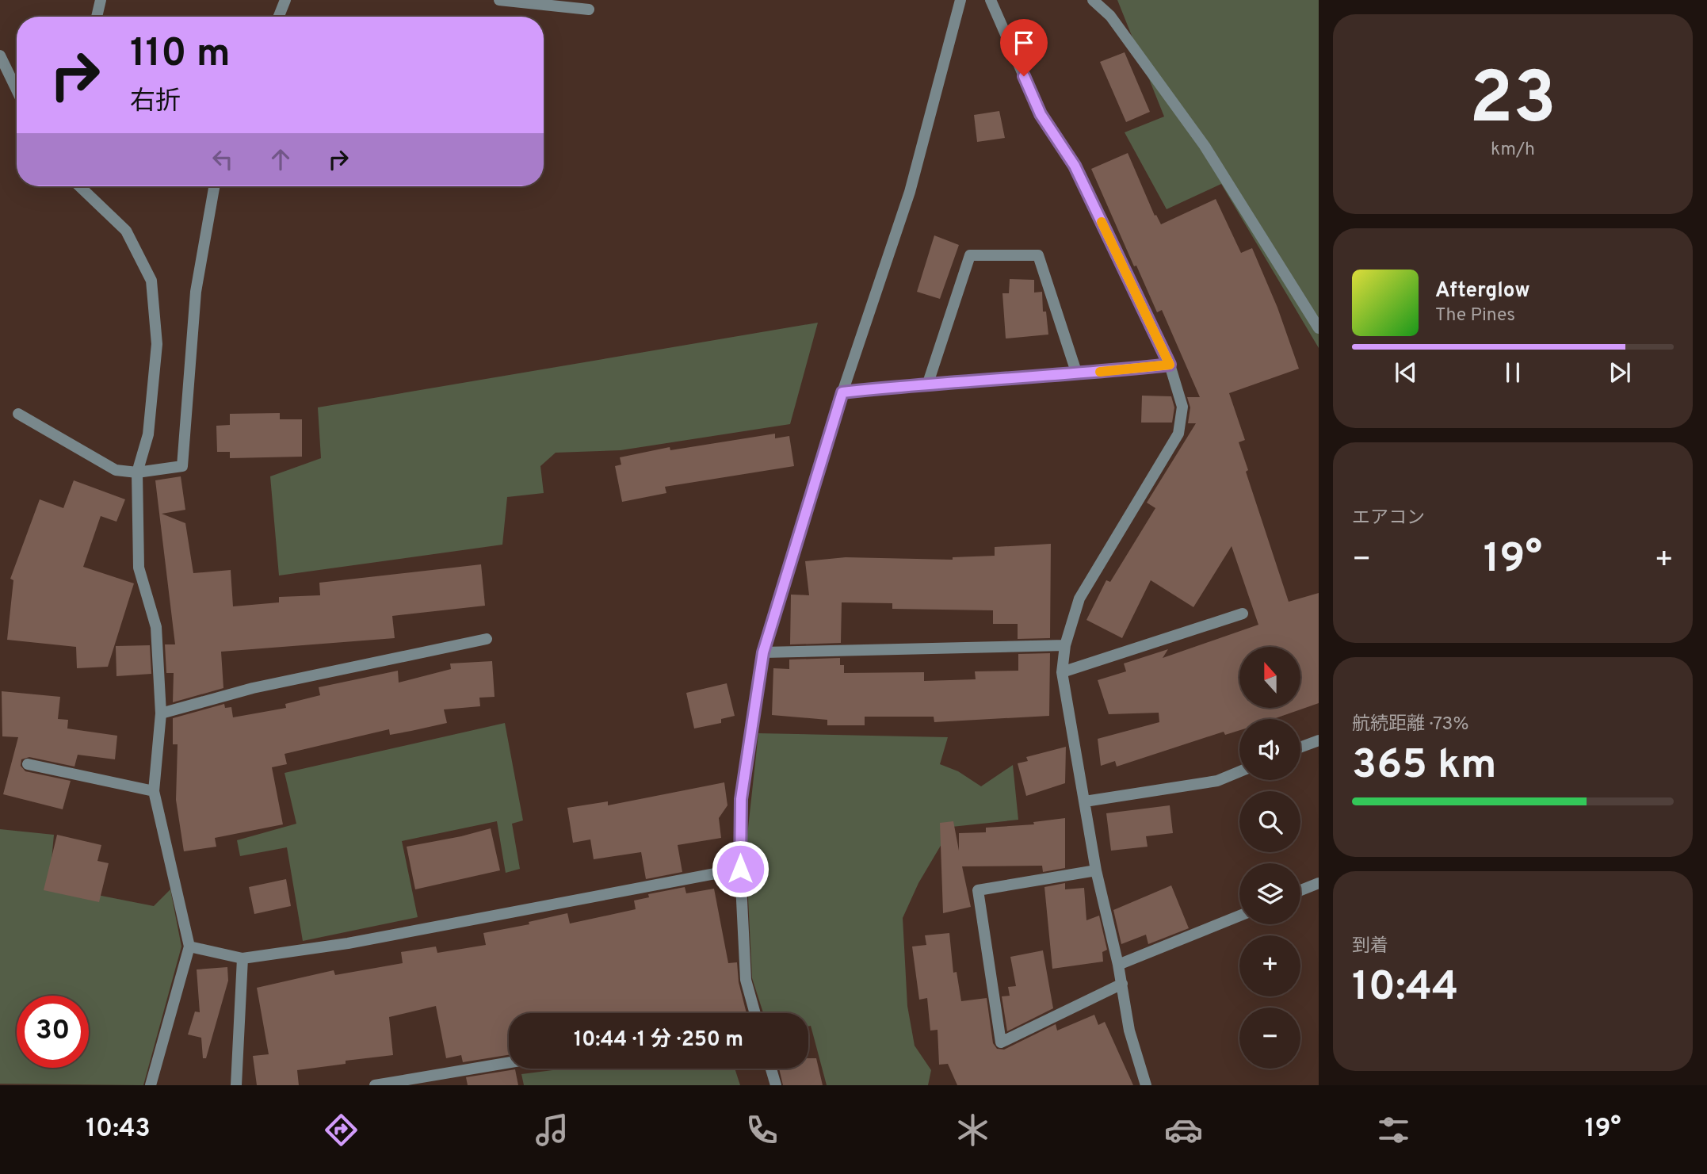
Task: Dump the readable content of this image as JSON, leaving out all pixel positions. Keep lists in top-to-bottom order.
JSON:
{
  "north": "top",
  "page": {
    "tile": [
      ["23", "km/h"],
      "エアコン",
      ["航続距離 · 73%", "365 km"],
      ["到着", "10:44"]
    ],
    "turn": ["110 m", "右折"],
    "song": ["Afterglow", "The Pines"],
    "heat": ["−", "19°", "+"],
    "map_buttons": ["+", "−"],
    "limit": "30",
    "trip": "10:44 · 1 分 · 250 m",
    "tabs": ["10:43", "19°"]
  }
}
